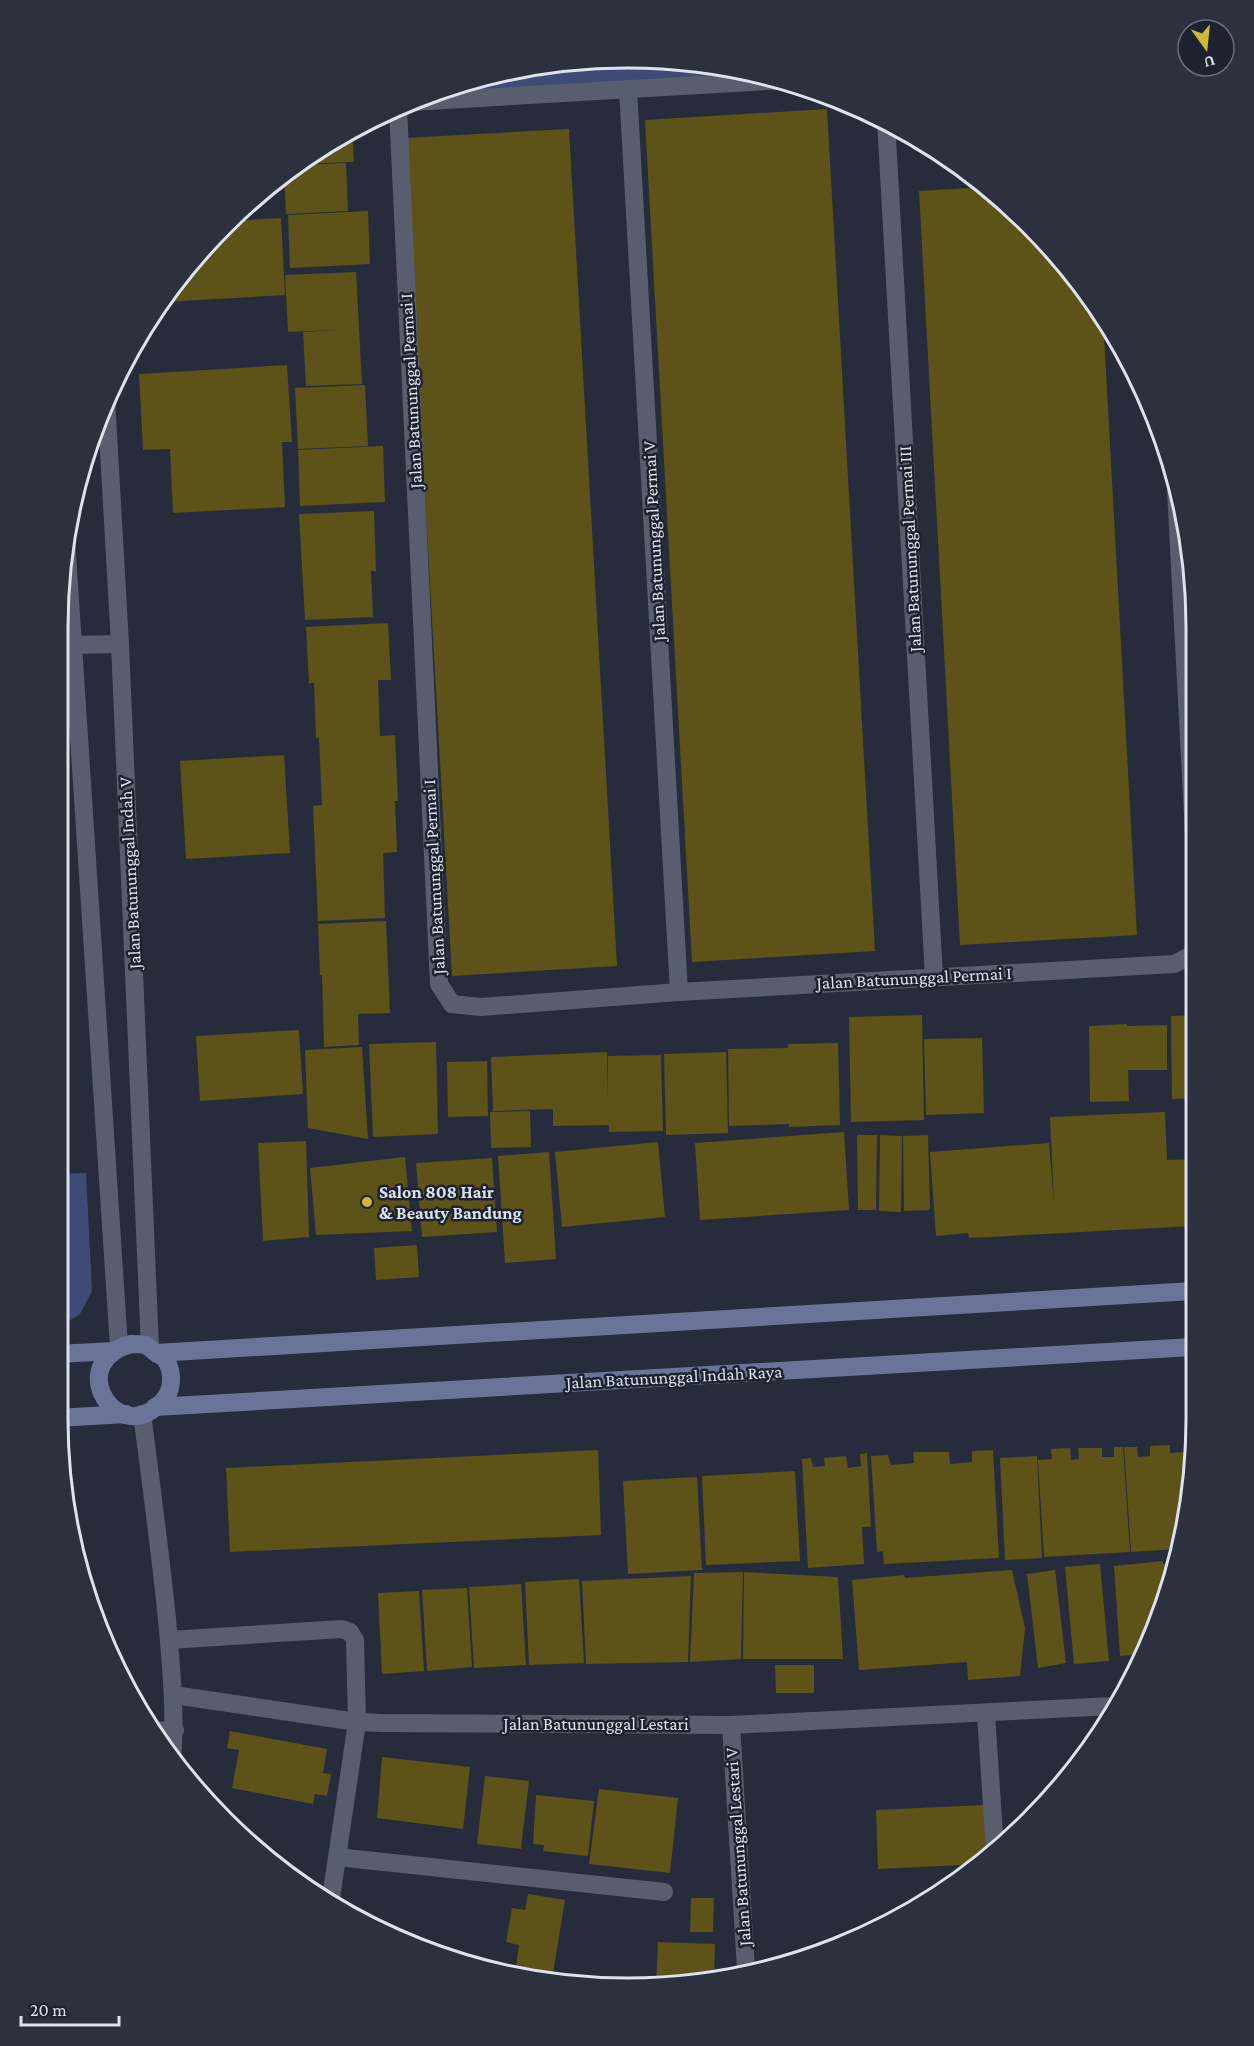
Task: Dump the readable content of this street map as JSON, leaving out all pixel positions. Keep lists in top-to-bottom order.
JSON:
{
  "streets": {
    "street": [
      "Jalan Batununggal Permai I",
      "Jalan Batununggal Permai V",
      "Jalan Batununggal Permai III",
      "Jalan Batununggal Indah V",
      "Jalan Batununggal Indah Raya",
      "Jalan Batununggal Lestari",
      "Jalan Batununggal Lestari V"
    ]
  },
  "crossings": [
    ["Jalan Batununggal Permai I", "Jalan Batununggal Permai V"],
    ["Jalan Batununggal Permai I", "Jalan Batununggal Permai III"],
    ["Jalan Batununggal Indah V", "Jalan Batununggal Indah Raya"],
    ["Jalan Batununggal Lestari", "Jalan Batununggal Lestari V"]
  ],
  "places": ["Salon 808 Hair & Beauty Bandung"],
  "scale_bar": "20 m",
  "north": "bottom"
}
